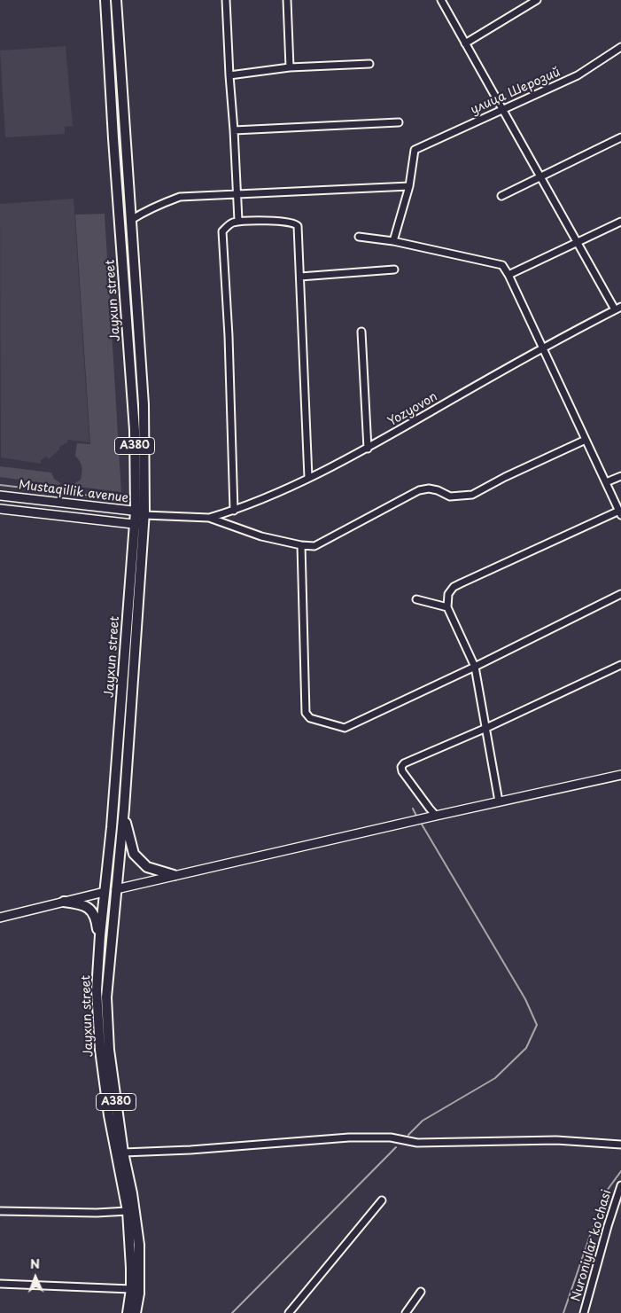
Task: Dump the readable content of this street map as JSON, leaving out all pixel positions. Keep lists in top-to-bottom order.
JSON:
{
  "streets": {
    "highway": ["Jayxun street", "A380"],
    "main road": ["Mustaqillik avenue"],
    "street": ["улица Шерозий", "Yozyovon", "Nuroniylar ko'chasi"]
  },
  "crossings": [
    ["Jayxun street", "Mustaqillik avenue"]
  ],
  "north": "top"
}
